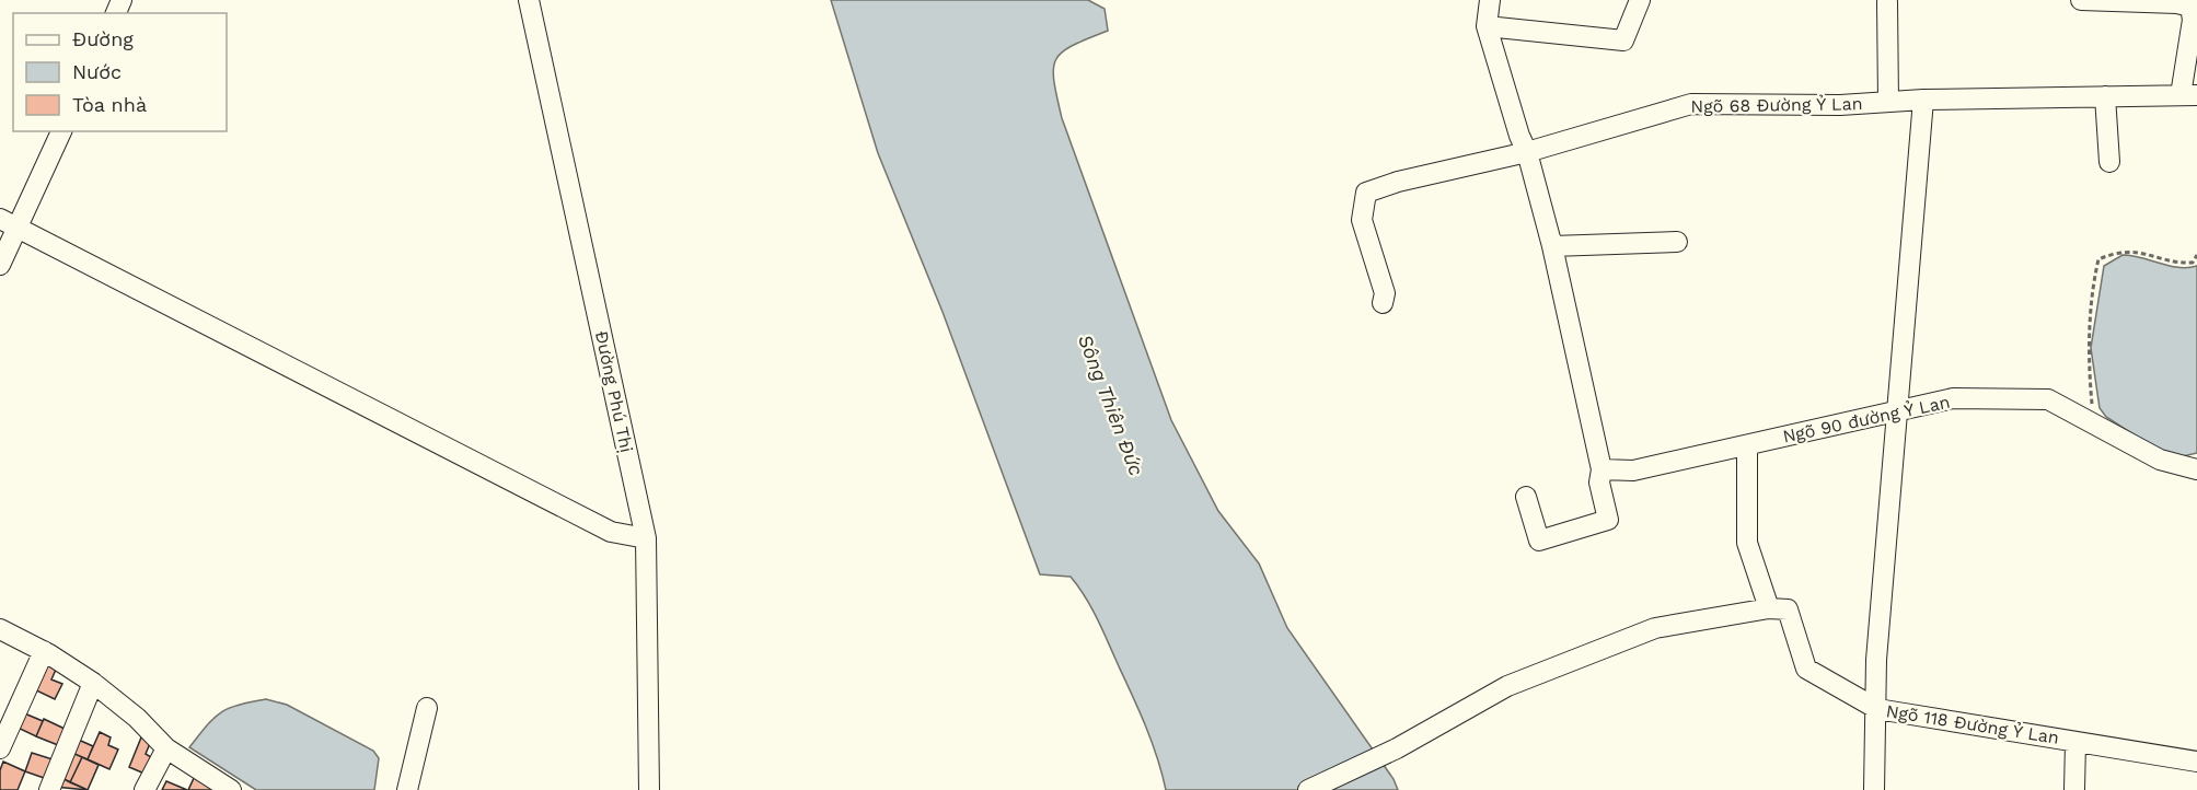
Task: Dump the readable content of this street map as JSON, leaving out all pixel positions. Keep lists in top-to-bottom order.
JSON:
{
  "streets": {
    "street": [
      "Ngõ 68 Đường Ỷ Lan",
      "Đường Phú Thị",
      "Ngõ 90 đường Ỷ Lan",
      "Ngõ 118 Đường Ỷ Lan"
    ]
  },
  "water": ["Sông Thiên Đức"],
  "legend": ["Đường", "Nước", "Tòa nhà"]
}
